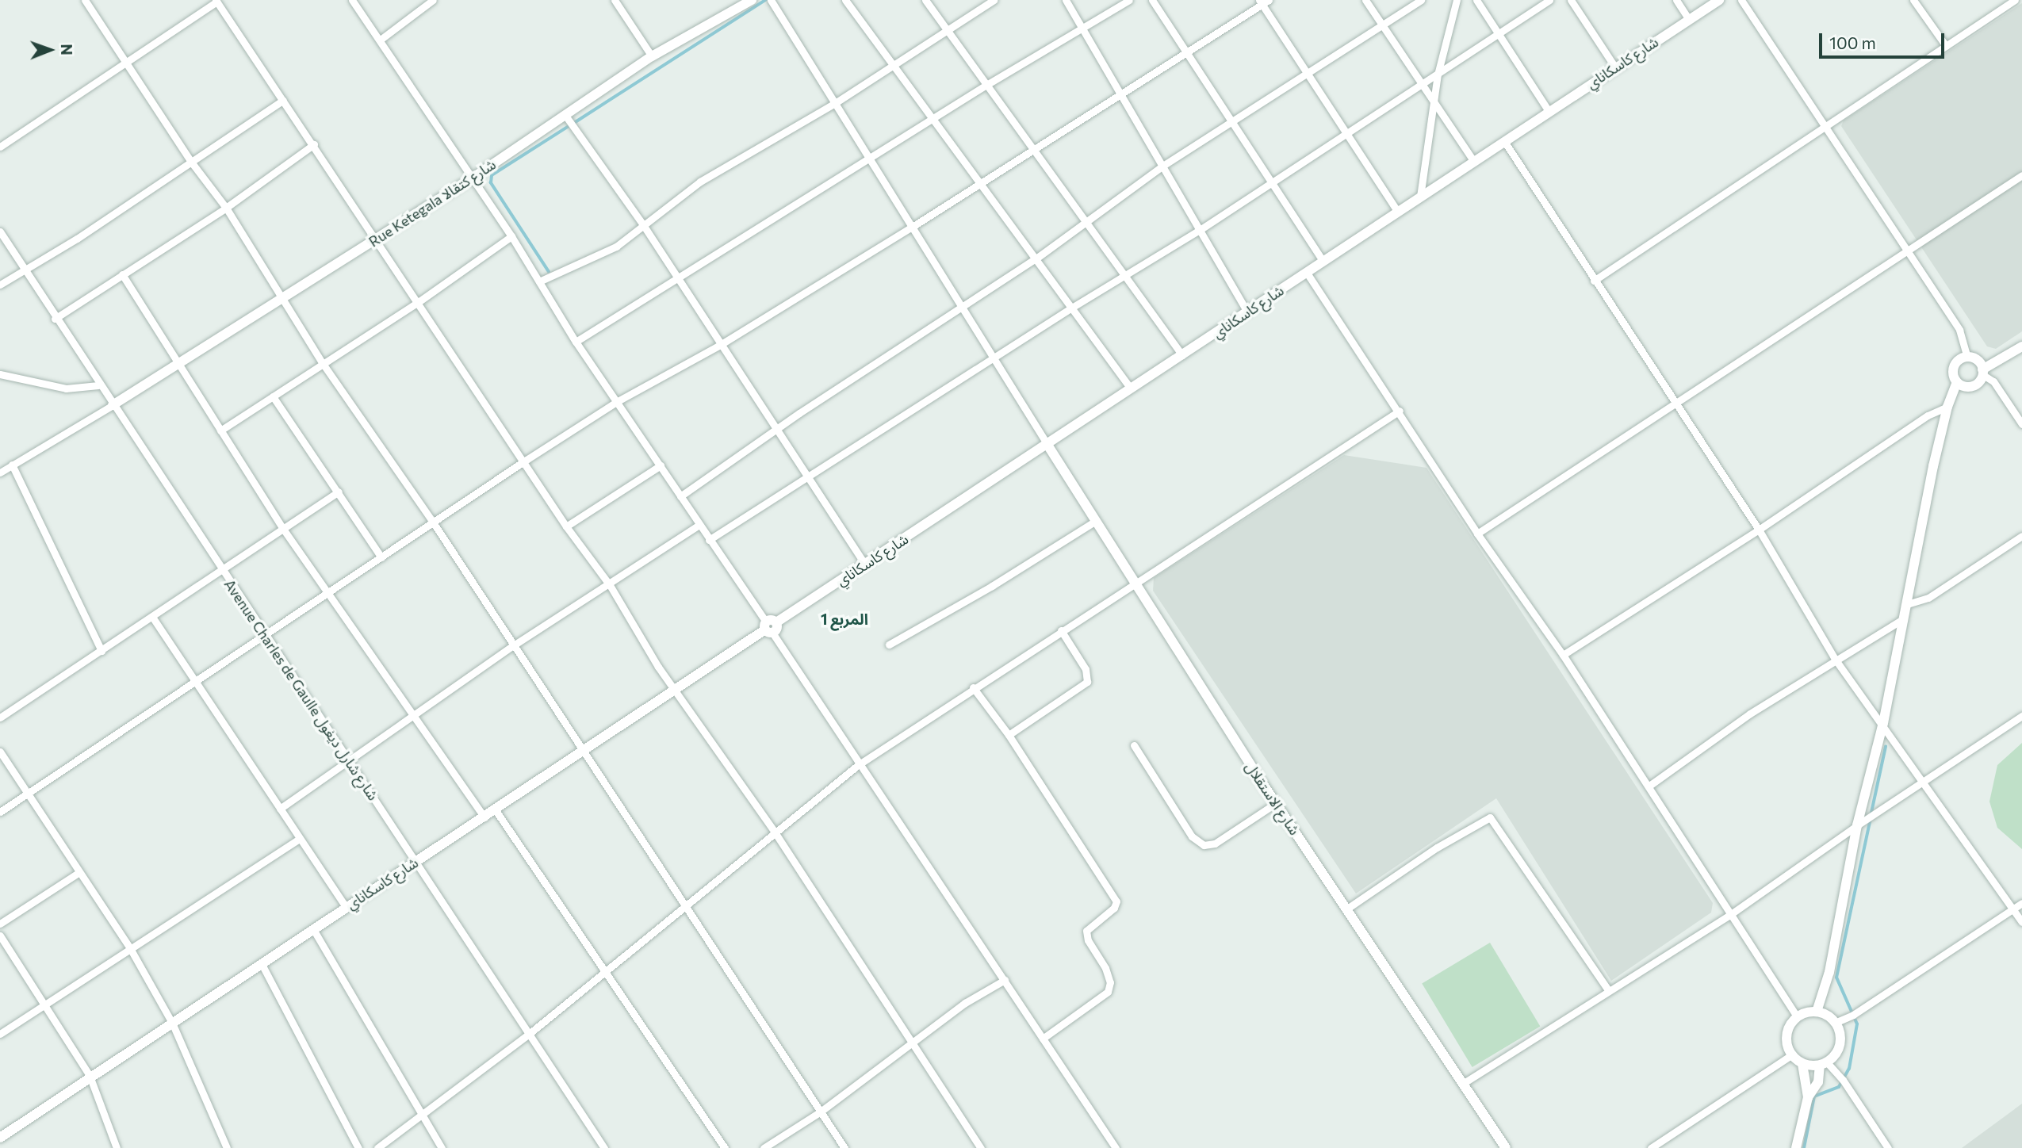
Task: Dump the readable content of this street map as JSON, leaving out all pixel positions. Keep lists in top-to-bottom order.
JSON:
{
  "streets": {
    "street": [
      "شارع كاسكاناي",
      "Rue Ketegala شارع كتقالا",
      "Avenue Charles de Gaulle شارع شارل ديغول",
      "شارع الاستقلال"
    ]
  },
  "crossings": [
    ["شارع كاسكاناي", "Avenue Charles de Gaulle شارع شارل ديغول"],
    ["شارع كاسكاناي", "شارع الاستقلال"],
    ["Rue Ketegala شارع كتقالا", "Avenue Charles de Gaulle شارع شارل ديغول"]
  ],
  "districts": ["المربع 1"],
  "scale_bar": "100 m",
  "north": "right"
}
